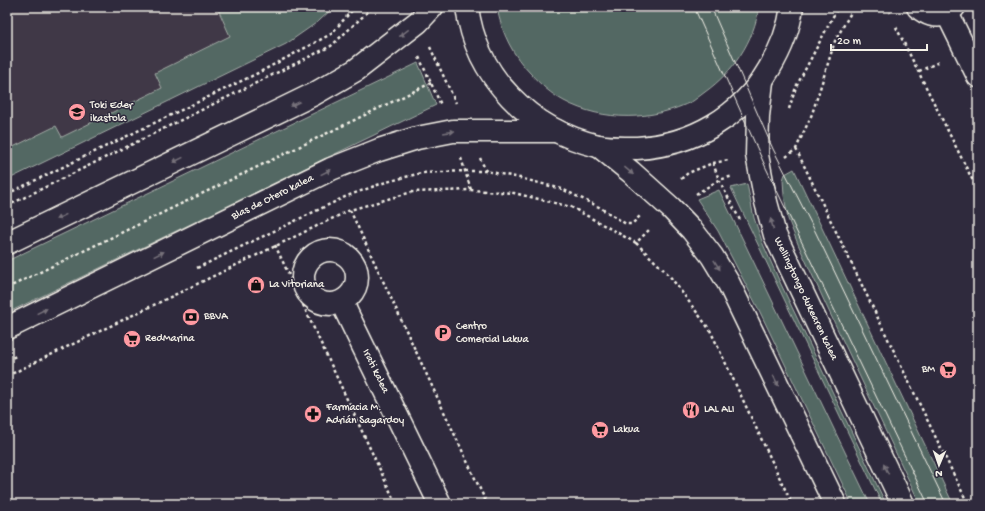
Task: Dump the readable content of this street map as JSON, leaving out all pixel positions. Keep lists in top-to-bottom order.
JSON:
{
  "streets": {
    "street": ["Blas de Otero kalea", "Wellingtongo dukearen kalea", "Irati kalea"]
  },
  "places": {
    "school or university": ["Toki Eder ikastola"],
    "shop": ["La Vitoriana"],
    "bank": ["BBVA"],
    "parking": ["Centro Comercial Lakua"],
    "supermarket": ["RedMarina", "BM", "Lakua"],
    "restaurant": ["LAL ALI"],
    "pharmacy": ["Farmacia M. Adrián Sagardoy"]
  },
  "scale_bar": "20 m",
  "north": "bottom"
}
